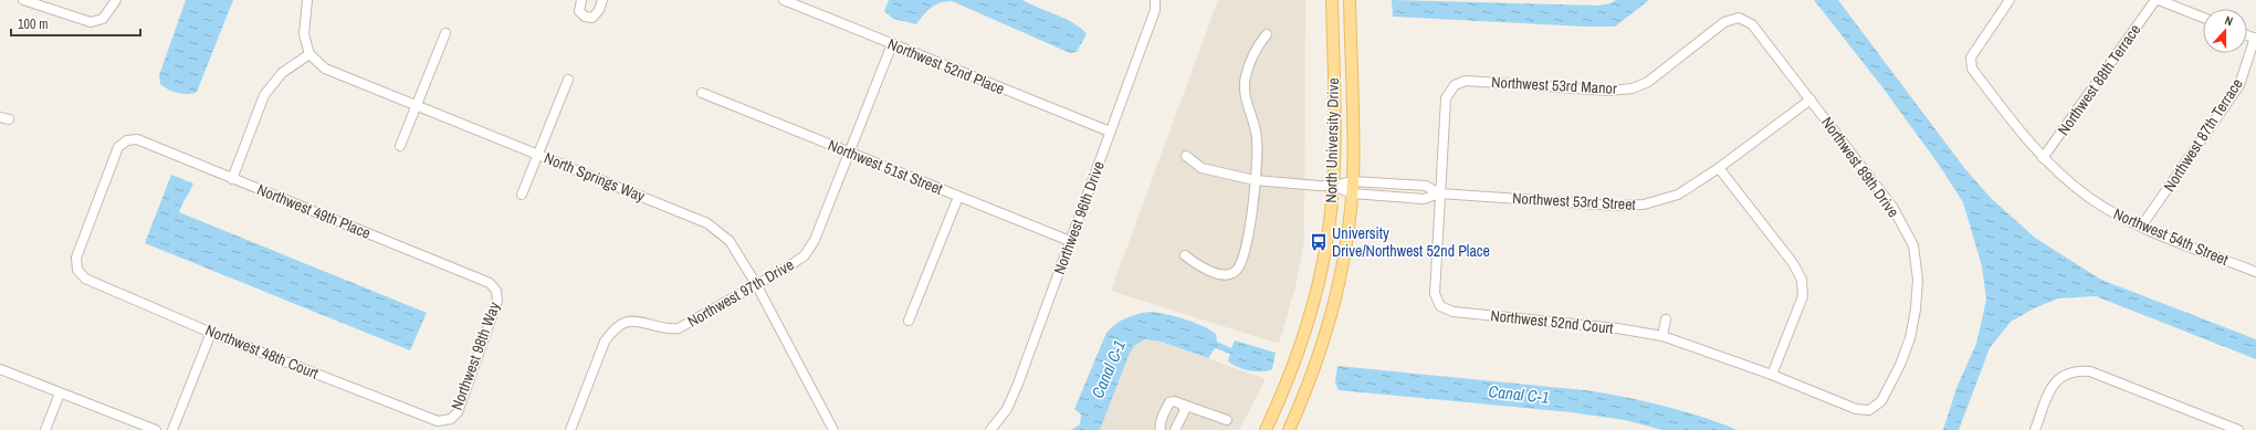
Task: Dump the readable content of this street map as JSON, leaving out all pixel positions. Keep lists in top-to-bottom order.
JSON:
{
  "streets": {
    "main road": ["North University Drive"],
    "street": [
      "Northwest 52nd Place",
      "Northwest 88th Terrace",
      "Northwest 53rd Manor",
      "Northwest 87th Terrace",
      "Northwest 51st Street",
      "Northwest 89th Drive",
      "North Springs Way",
      "Northwest 53rd Street",
      "Northwest 49th Place",
      "Northwest 96th Drive",
      "Northwest 54th Street",
      "Northwest 97th Drive",
      "Northwest 52nd Court",
      "Northwest 48th Court",
      "Northwest 98th Way"
    ]
  },
  "crossings": [
    ["Northwest 52nd Place", "Northwest 96th Drive"],
    ["Northwest 52nd Place", "Northwest 97th Drive"],
    ["Northwest 88th Terrace", "Northwest 54th Street"],
    ["Northwest 53rd Manor", "Northwest 89th Drive"],
    ["Northwest 53rd Manor", "Northwest 53rd Street"],
    ["Northwest 53rd Manor", "Northwest 52nd Court"],
    ["Northwest 87th Terrace", "Northwest 54th Street"],
    ["North University Drive", "Northwest 53rd Street"],
    ["Northwest 51st Street", "Northwest 96th Drive"],
    ["Northwest 51st Street", "Northwest 97th Drive"],
    ["Northwest 89th Drive", "Northwest 53rd Street"],
    ["Northwest 89th Drive", "Northwest 52nd Court"],
    ["North Springs Way", "Northwest 97th Drive"],
    ["Northwest 53rd Street", "Northwest 52nd Court"],
    ["Northwest 49th Place", "Northwest 48th Court"],
    ["Northwest 49th Place", "Northwest 98th Way"],
    ["Northwest 48th Court", "Northwest 98th Way"]
  ],
  "water": ["Canal C-1"],
  "places": {
    "bus stop": ["University Drive/Northwest 52nd Place"]
  },
  "scale_bar": "100 m",
  "north": "top"
}
